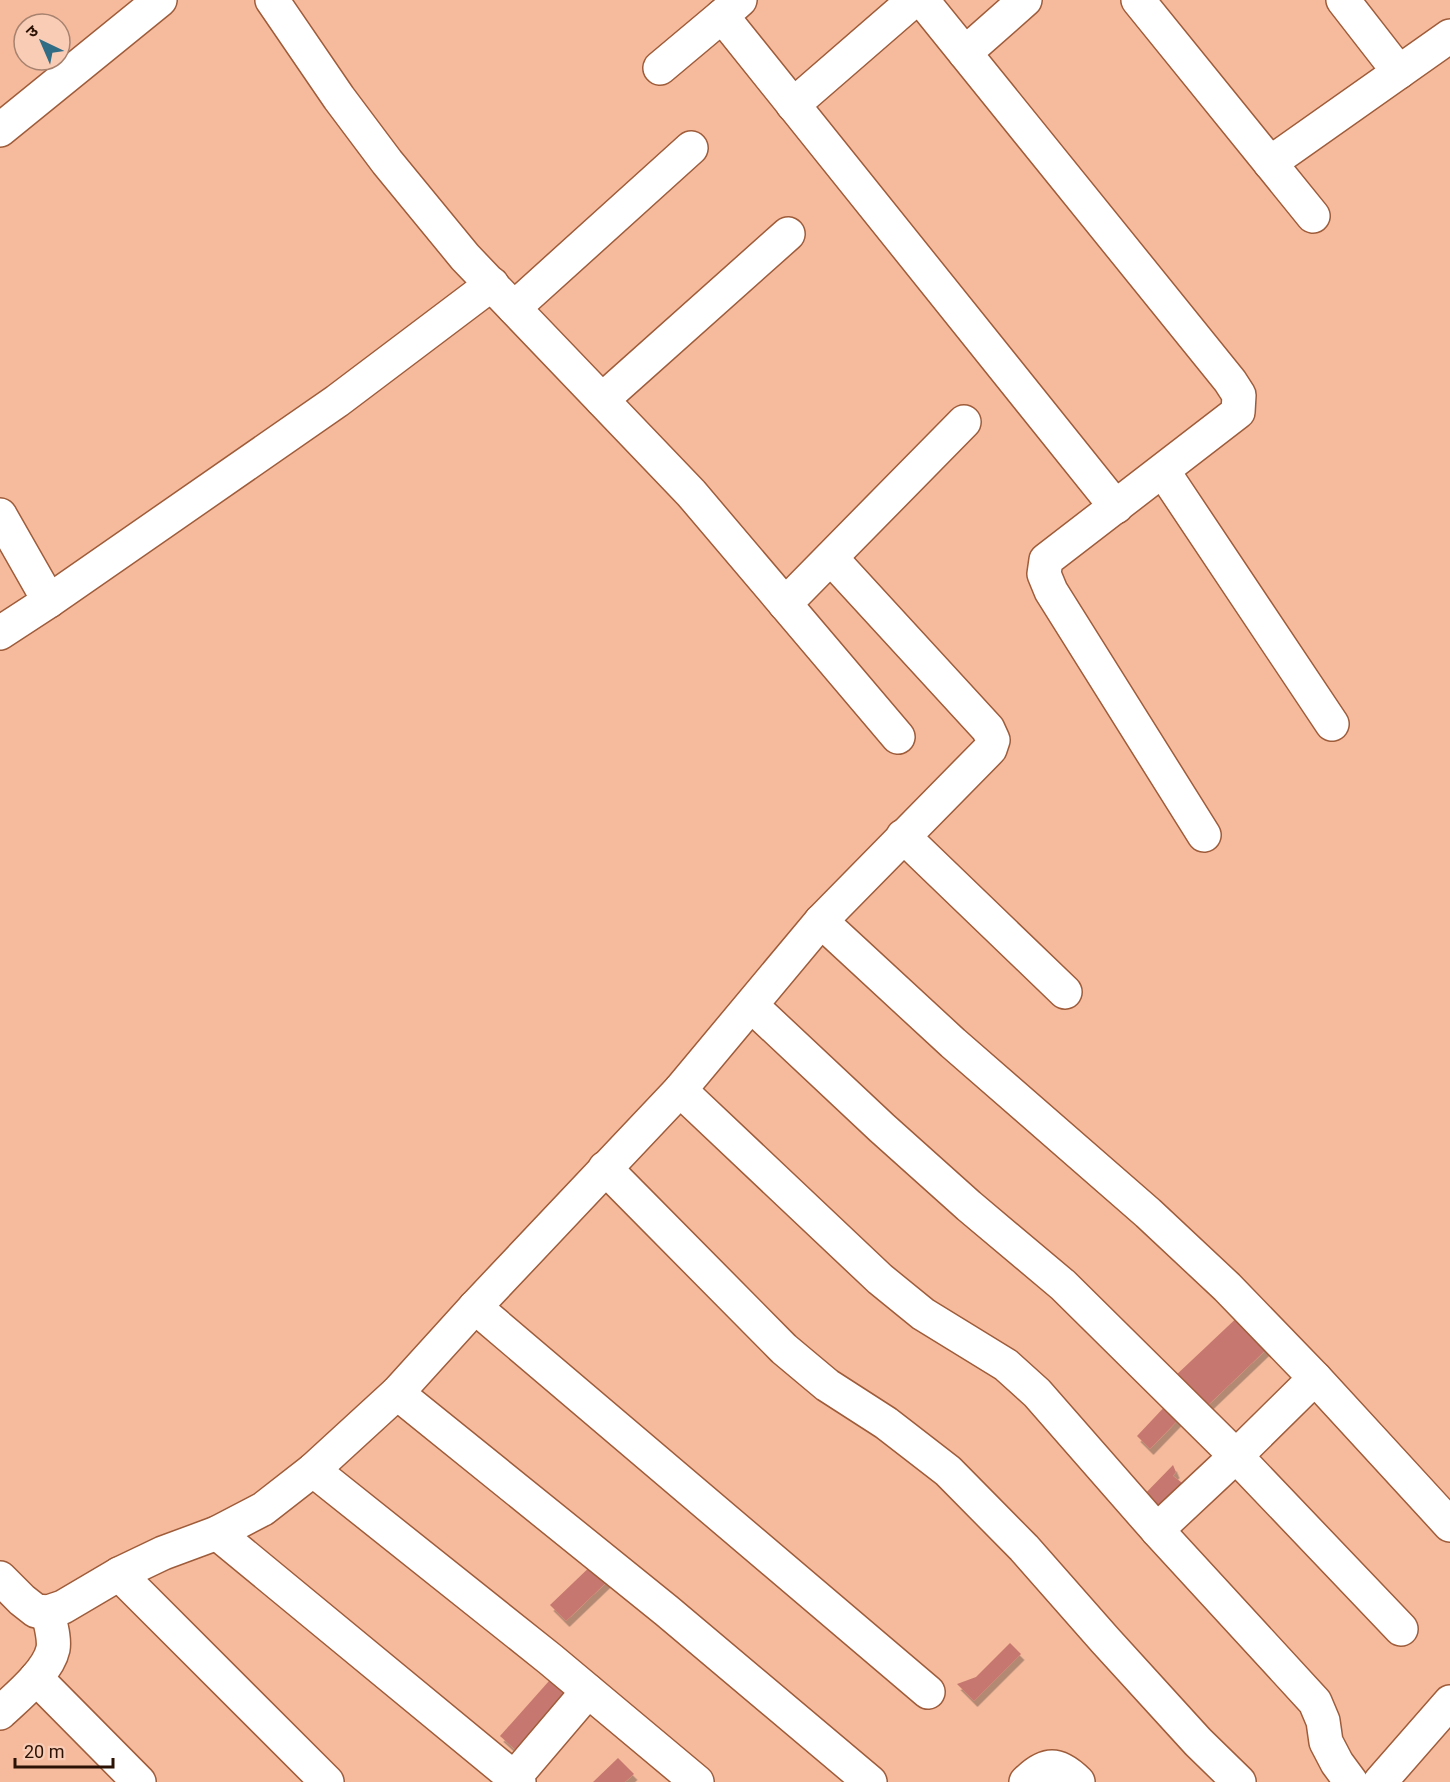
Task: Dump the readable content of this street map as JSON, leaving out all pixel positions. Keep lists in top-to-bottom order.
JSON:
{
  "scale_bar": "20 m",
  "north": "top left"
}
